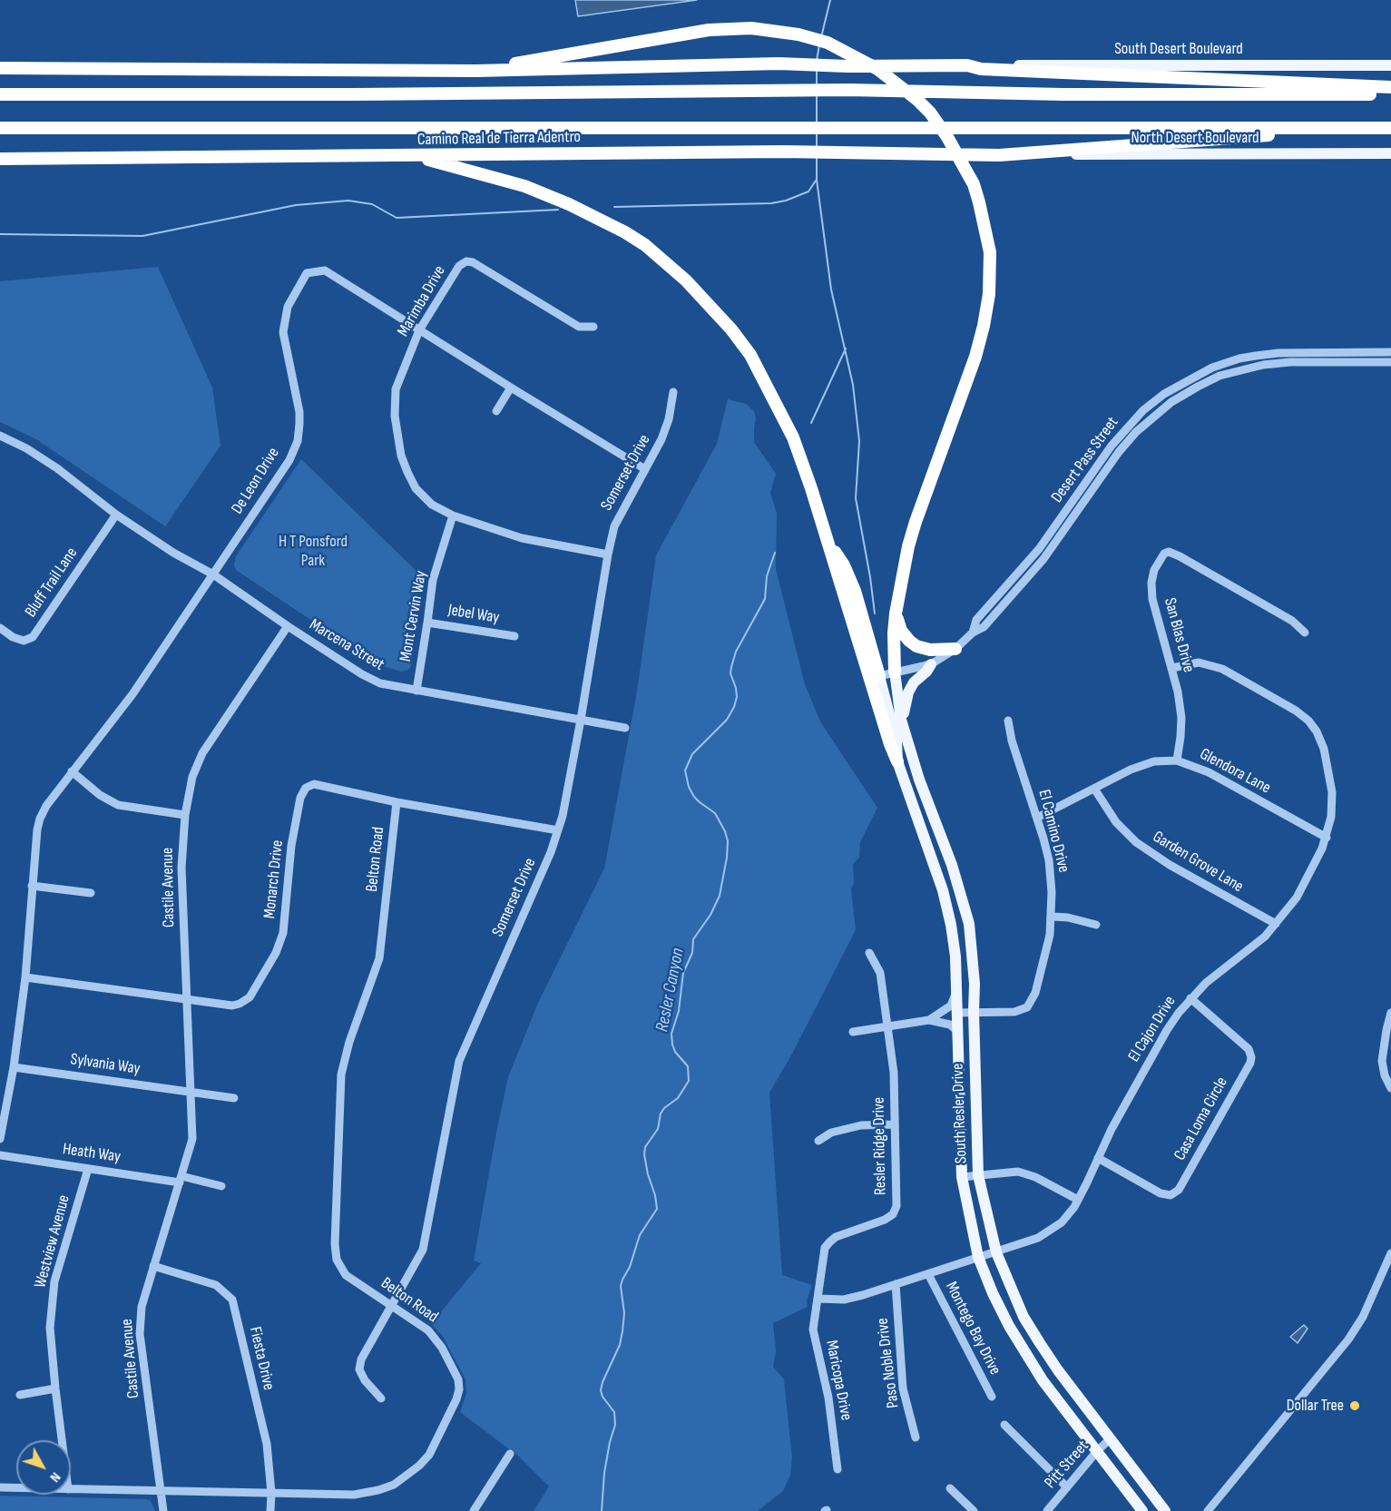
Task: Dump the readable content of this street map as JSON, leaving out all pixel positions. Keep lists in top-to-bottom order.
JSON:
{
  "streets": {
    "highway": ["Camino Real de Tierra Adentro"],
    "main road": ["South Desert Boulevard", "North Desert Boulevard", "South Resler Drive"],
    "street": [
      "Marimba Drive",
      "Desert Pass Street",
      "Somerset Drive",
      "De Leon Drive",
      "Bluff Trail Lane",
      "Jebel Way",
      "Mont Cervin Way",
      "San Blas Drive",
      "Marcena Street",
      "Glendora Lane",
      "El Camino Drive",
      "Belton Road",
      "Garden Grove Lane",
      "Monarch Drive",
      "Castile Avenue",
      "El Cajon Drive",
      "Sylvania Way",
      "Casa Loma Circle",
      "Resler Ridge Drive",
      "Heath Way",
      "Westview Avenue",
      "Montego Bay Drive",
      "Fiesta Drive",
      "Paso Noble Drive",
      "Maricopa Drive",
      "Pitt Street"
    ]
  },
  "crossings": [
    ["North Desert Boulevard", "Camino Real de Tierra Adentro"],
    ["Marimba Drive", "Somerset Drive"],
    ["Marimba Drive", "De Leon Drive"],
    ["Marimba Drive", "Mont Cervin Way"],
    ["Desert Pass Street", "South Resler Drive"],
    ["Somerset Drive", "De Leon Drive"],
    ["Somerset Drive", "Marcena Street"],
    ["Somerset Drive", "Belton Road"],
    ["Somerset Drive", "Monarch Drive"],
    ["De Leon Drive", "Marcena Street"],
    ["De Leon Drive", "Monarch Drive"],
    ["De Leon Drive", "Sylvania Way"],
    ["Bluff Trail Lane", "Marcena Street"],
    ["Jebel Way", "Mont Cervin Way"],
    ["Mont Cervin Way", "Marcena Street"],
    ["San Blas Drive", "Glendora Lane"],
    ["San Blas Drive", "El Cajon Drive"],
    ["Marcena Street", "Castile Avenue"],
    ["Glendora Lane", "El Camino Drive"],
    ["Glendora Lane", "Garden Grove Lane"],
    ["Glendora Lane", "El Cajon Drive"],
    ["El Camino Drive", "South Resler Drive"],
    ["Belton Road", "Monarch Drive"],
    ["Belton Road", "Castile Avenue"],
    ["Belton Road", "Fiesta Drive"],
    ["Garden Grove Lane", "El Cajon Drive"],
    ["Monarch Drive", "Castile Avenue"],
    ["Castile Avenue", "Sylvania Way"],
    ["Castile Avenue", "Heath Way"],
    ["Castile Avenue", "Fiesta Drive"],
    ["El Cajon Drive", "South Resler Drive"],
    ["El Cajon Drive", "Casa Loma Circle"],
    ["El Cajon Drive", "Resler Ridge Drive"],
    ["El Cajon Drive", "Montego Bay Drive"],
    ["El Cajon Drive", "Paso Noble Drive"],
    ["El Cajon Drive", "Maricopa Drive"],
    ["South Resler Drive", "Pitt Street"],
    ["Resler Ridge Drive", "Maricopa Drive"],
    ["Heath Way", "Westview Avenue"]
  ],
  "water": ["Resler Canyon"],
  "parks": ["H T Ponsford Park"],
  "places": ["Dollar Tree"],
  "north": "bottom right"
}
